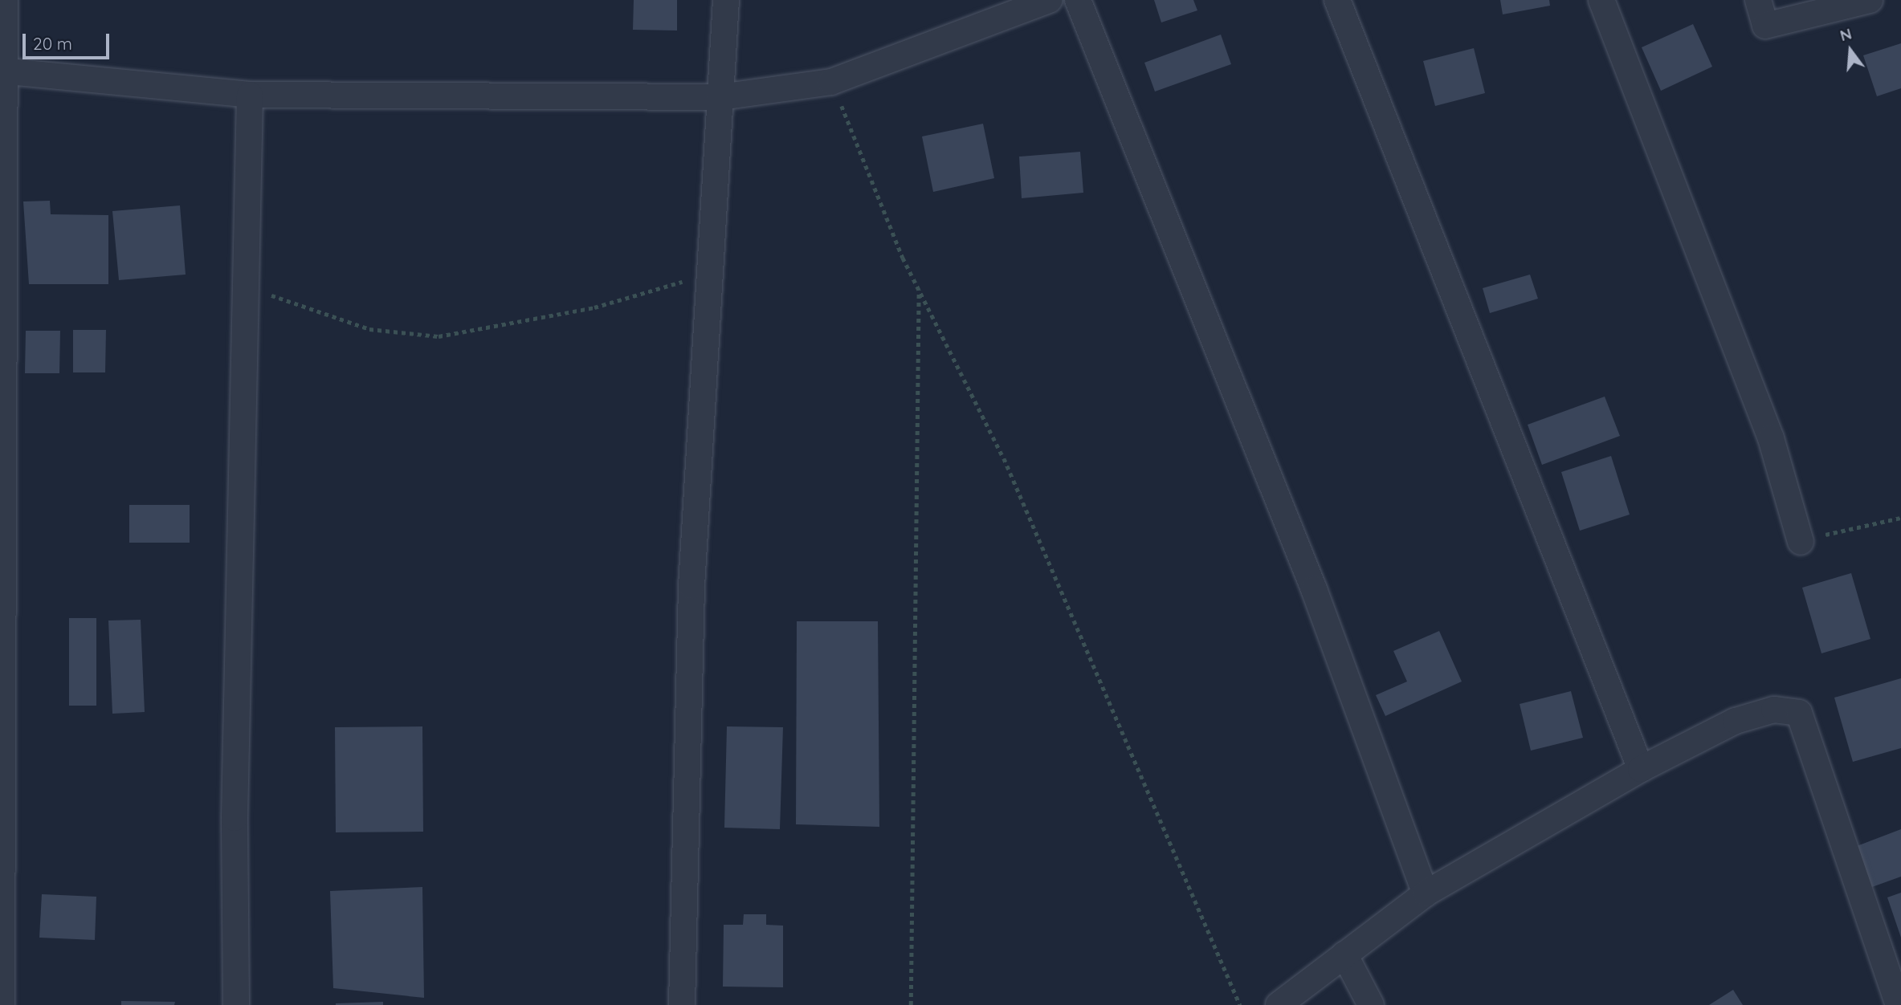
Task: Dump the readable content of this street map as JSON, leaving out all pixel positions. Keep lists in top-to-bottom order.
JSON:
{
  "scale_bar": "20 m",
  "north": "top"
}
